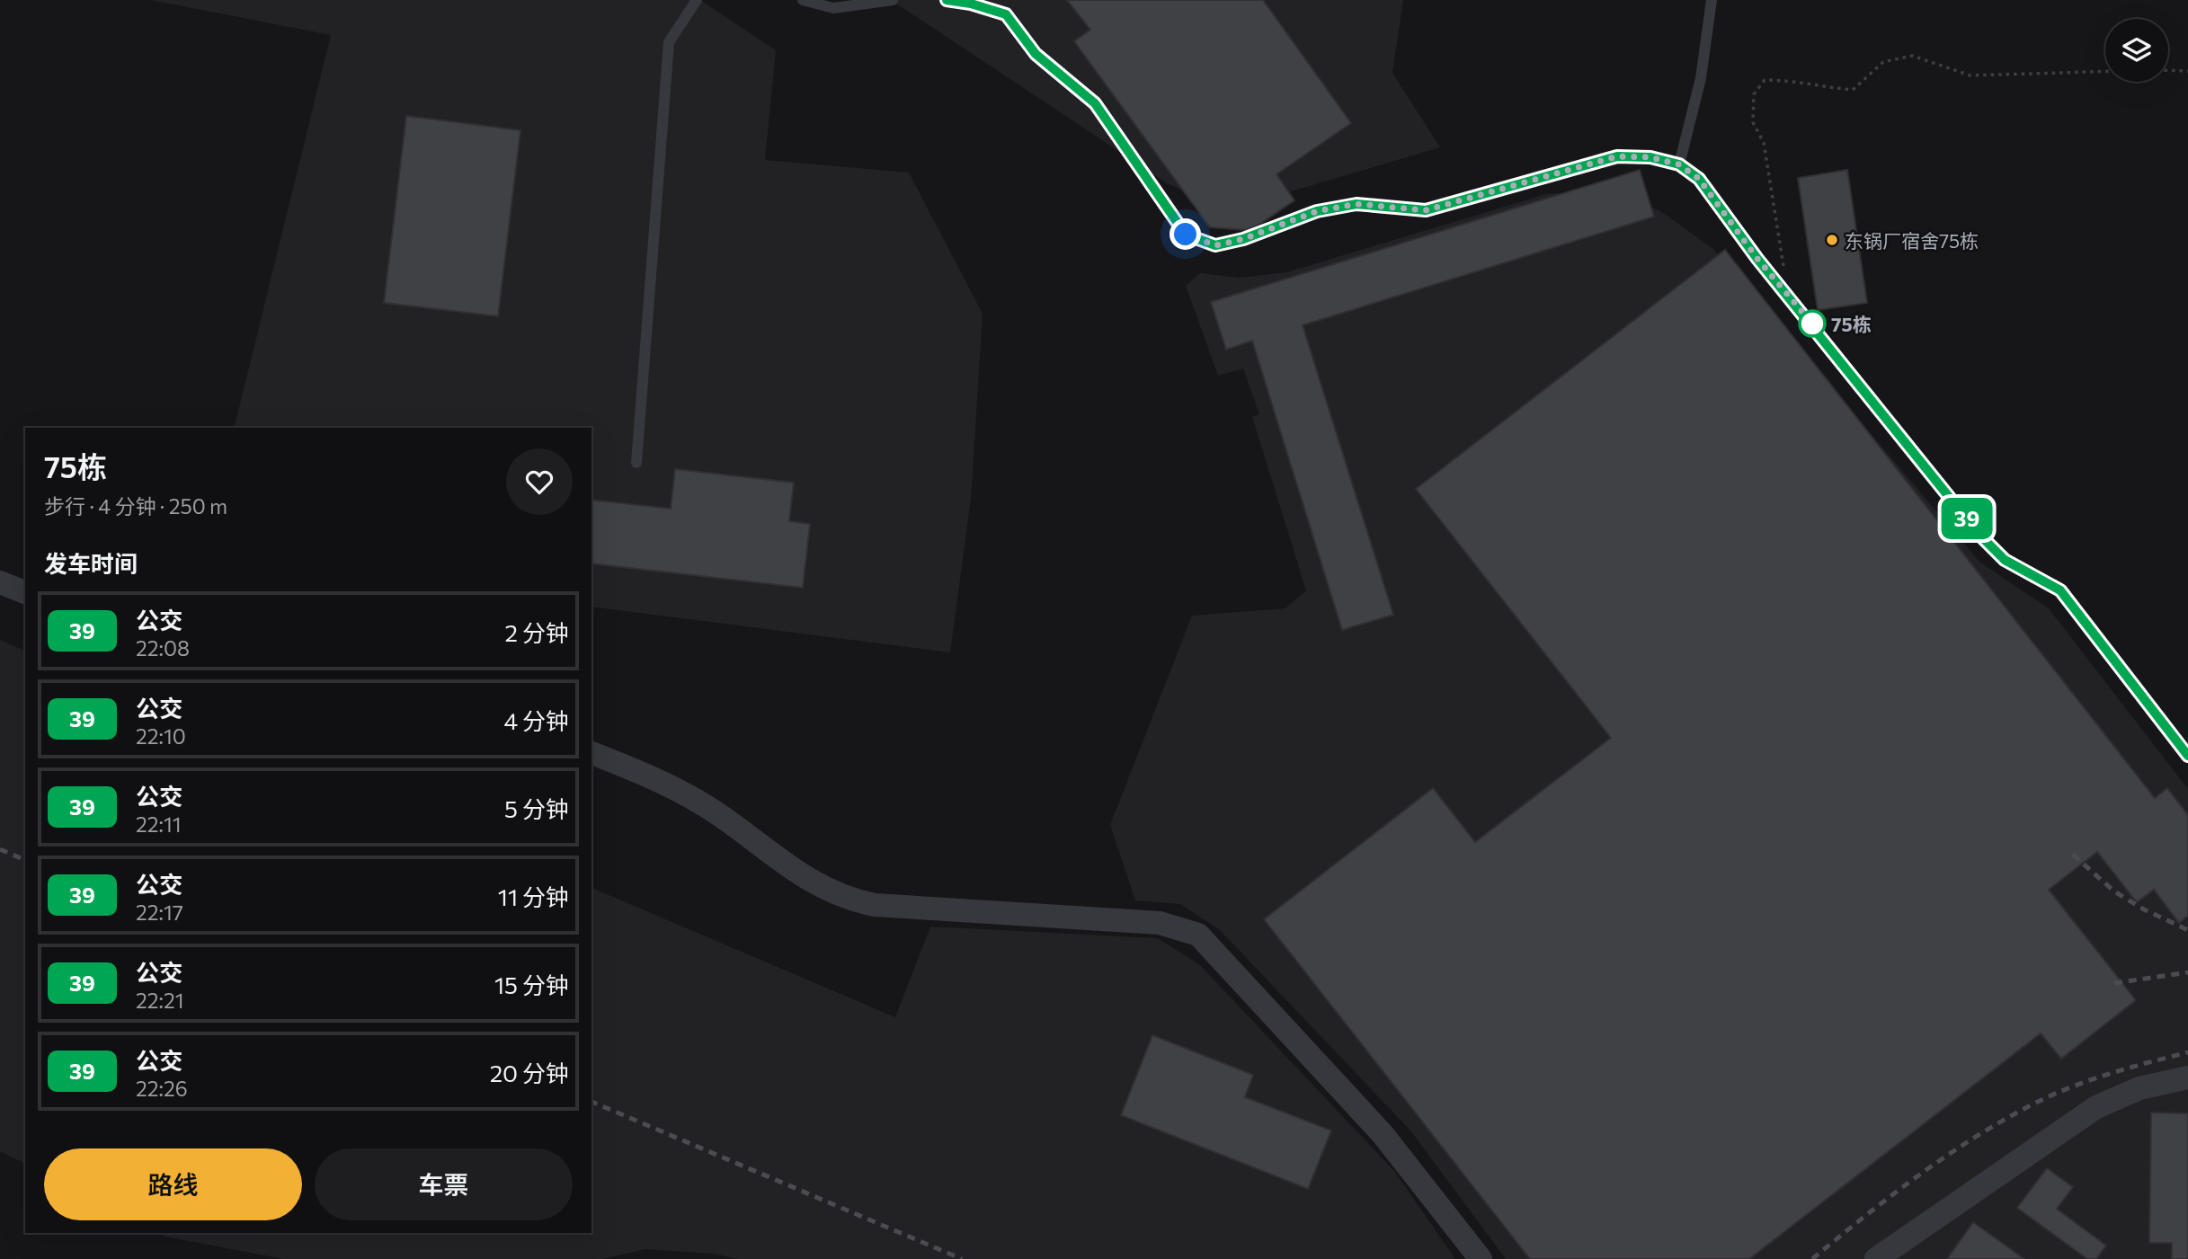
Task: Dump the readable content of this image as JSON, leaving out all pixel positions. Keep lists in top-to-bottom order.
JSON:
{
  "places": ["东锅厂宿舍75栋", "75栋"],
  "lines": ["bus line 39"],
  "page": {
    "on_map": "39",
    "heading": [
      ["75栋", "步行 · 4 分钟 · 250 m"],
      "发车时间"
    ],
    "list": [
      {
        "mark": "39",
        "name": "公交",
        "note": "22:08",
        "value": "2 分钟"
      },
      {
        "mark": "39",
        "name": "公交",
        "note": "22:10",
        "value": "4 分钟"
      },
      {
        "mark": "39",
        "name": "公交",
        "note": "22:11",
        "value": "5 分钟"
      },
      {
        "mark": "39",
        "name": "公交",
        "note": "22:17",
        "value": "11 分钟"
      },
      {
        "mark": "39",
        "name": "公交",
        "note": "22:21",
        "value": "15 分钟"
      },
      {
        "mark": "39",
        "name": "公交",
        "note": "22:26",
        "value": "20 分钟"
      }
    ],
    "buttons": ["路线", "车票"]
  }
}
